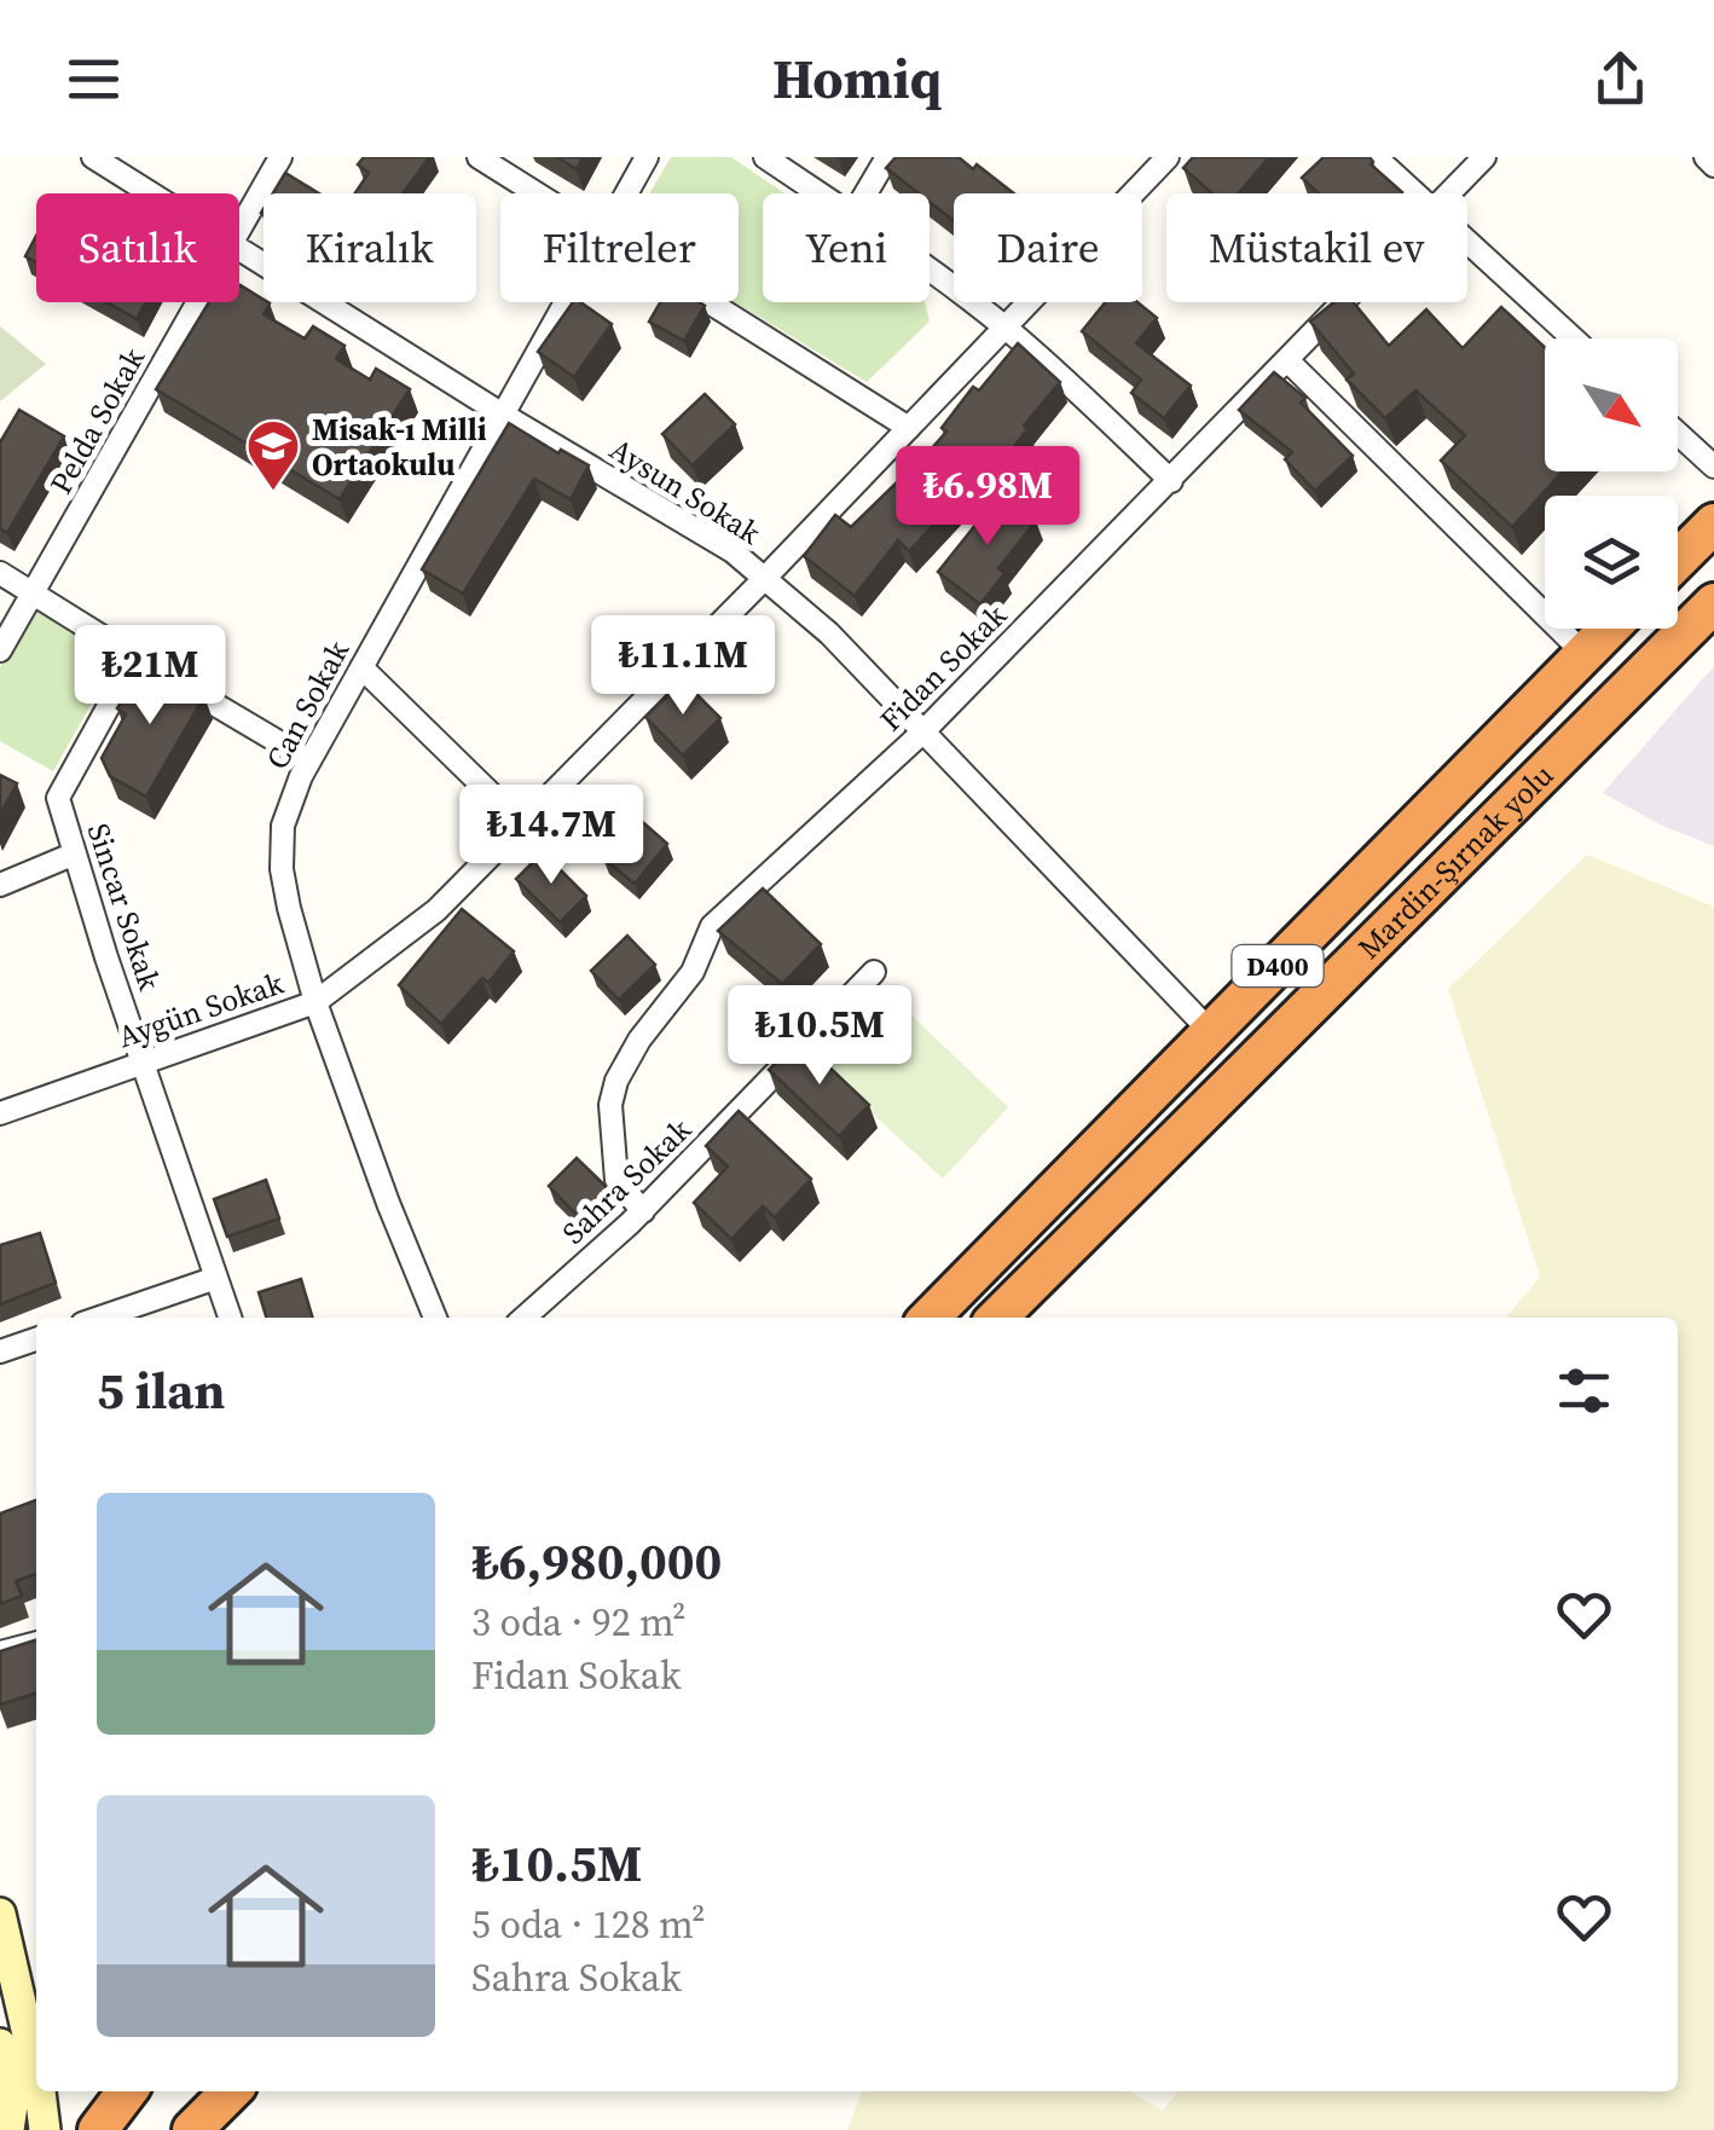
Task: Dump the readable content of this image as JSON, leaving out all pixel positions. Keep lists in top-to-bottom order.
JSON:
{
  "streets": {
    "highway": ["Mardin-Şırnak yolu", "D400"],
    "street": [
      "Pelda Sokak",
      "Aysun Sokak",
      "Fidan Sokak",
      "Can Sokak",
      "Sincar Sokak",
      "Aygün Sokak",
      "Sahra Sokak"
    ]
  },
  "crossings": [
    ["Aysun Sokak", "Fidan Sokak"],
    ["Aysun Sokak", "Can Sokak"],
    ["Aysun Sokak", "Mardin-Şırnak yolu"],
    ["Aysun Sokak", "Aygün Sokak"],
    ["Fidan Sokak", "Sahra Sokak"],
    ["Can Sokak", "Aygün Sokak"],
    ["Sincar Sokak", "Aygün Sokak"]
  ],
  "places": {
    "school or university": ["Misak-ı Milli Ortaokulu"]
  },
  "north": "bottom right",
  "page": {
    "header": "Homiq",
    "chip": [
      "Satılık",
      "Kiralık",
      "Filtreler",
      "Yeni",
      "Daire",
      "Müstakil ev"
    ],
    "price": [
      "₺6.98M",
      "₺11.1M",
      "₺21M",
      "₺14.7M",
      "₺10.5M"
    ],
    "heading": "5 ilan",
    "list": [
      {
        "name": "₺6,980,000",
        "note": "3 oda · 92 m² · Fidan Sokak"
      },
      {
        "name": "₺10.5M",
        "note": "5 oda · 128 m² · Sahra Sokak"
      }
    ]
  }
}
